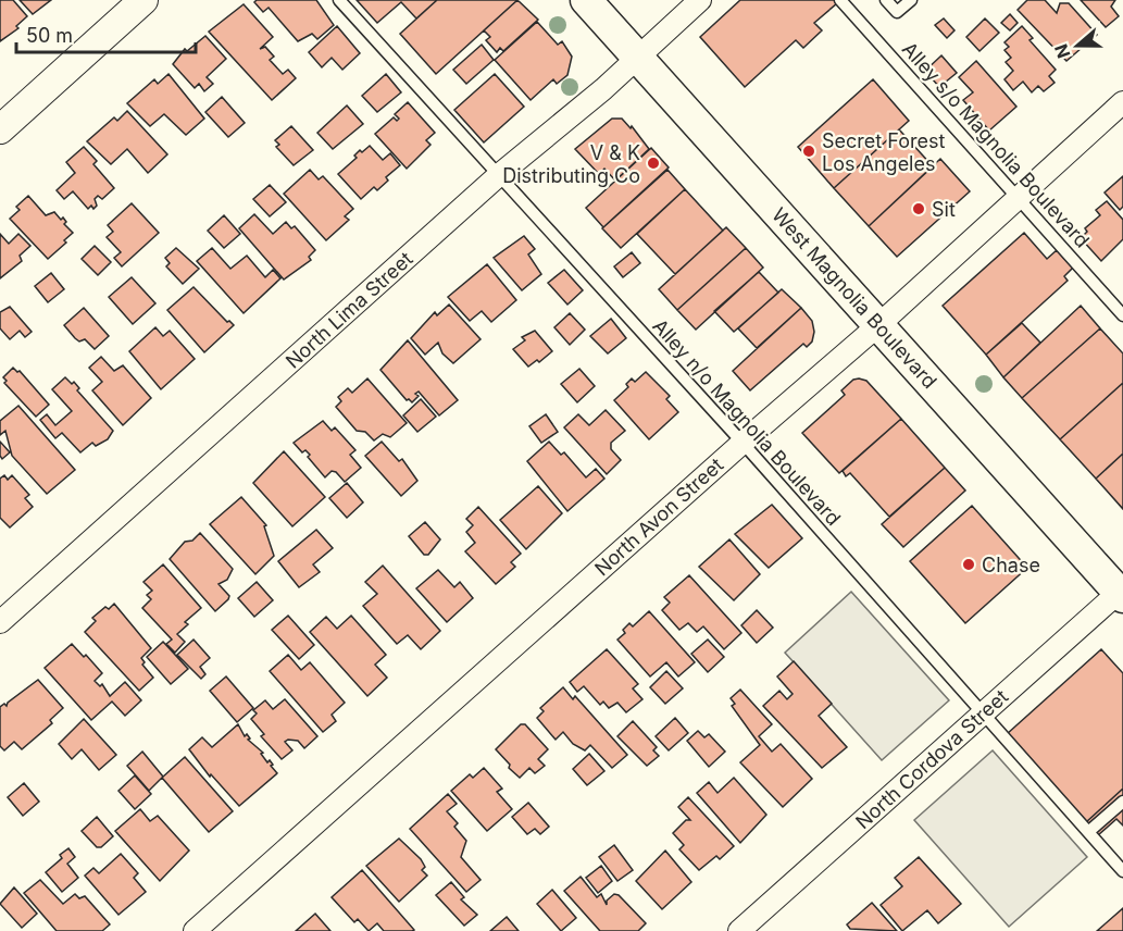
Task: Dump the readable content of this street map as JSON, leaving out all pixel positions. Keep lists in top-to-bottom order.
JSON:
{
  "streets": {
    "main road": ["West Magnolia Boulevard"],
    "street": ["North Lima Street", "North Avon Street", "North Cordova Street"],
    "lane": ["Alley s/o Magnolia Boulevard", "Alley n/o Magnolia Boulevard"]
  },
  "crossings": [
    ["Alley s/o Magnolia Boulevard", "North Avon Street"],
    ["West Magnolia Boulevard", "North Lima Street"],
    ["West Magnolia Boulevard", "North Avon Street"],
    ["West Magnolia Boulevard", "North Cordova Street"],
    ["North Lima Street", "Alley n/o Magnolia Boulevard"],
    ["Alley n/o Magnolia Boulevard", "North Avon Street"],
    ["Alley n/o Magnolia Boulevard", "North Cordova Street"]
  ],
  "places": [
    "Secret Forest Los Angeles",
    "V & K Distributing Co",
    "Sit",
    "Chase"
  ],
  "scale_bar": "50 m",
  "north": "left"
}
